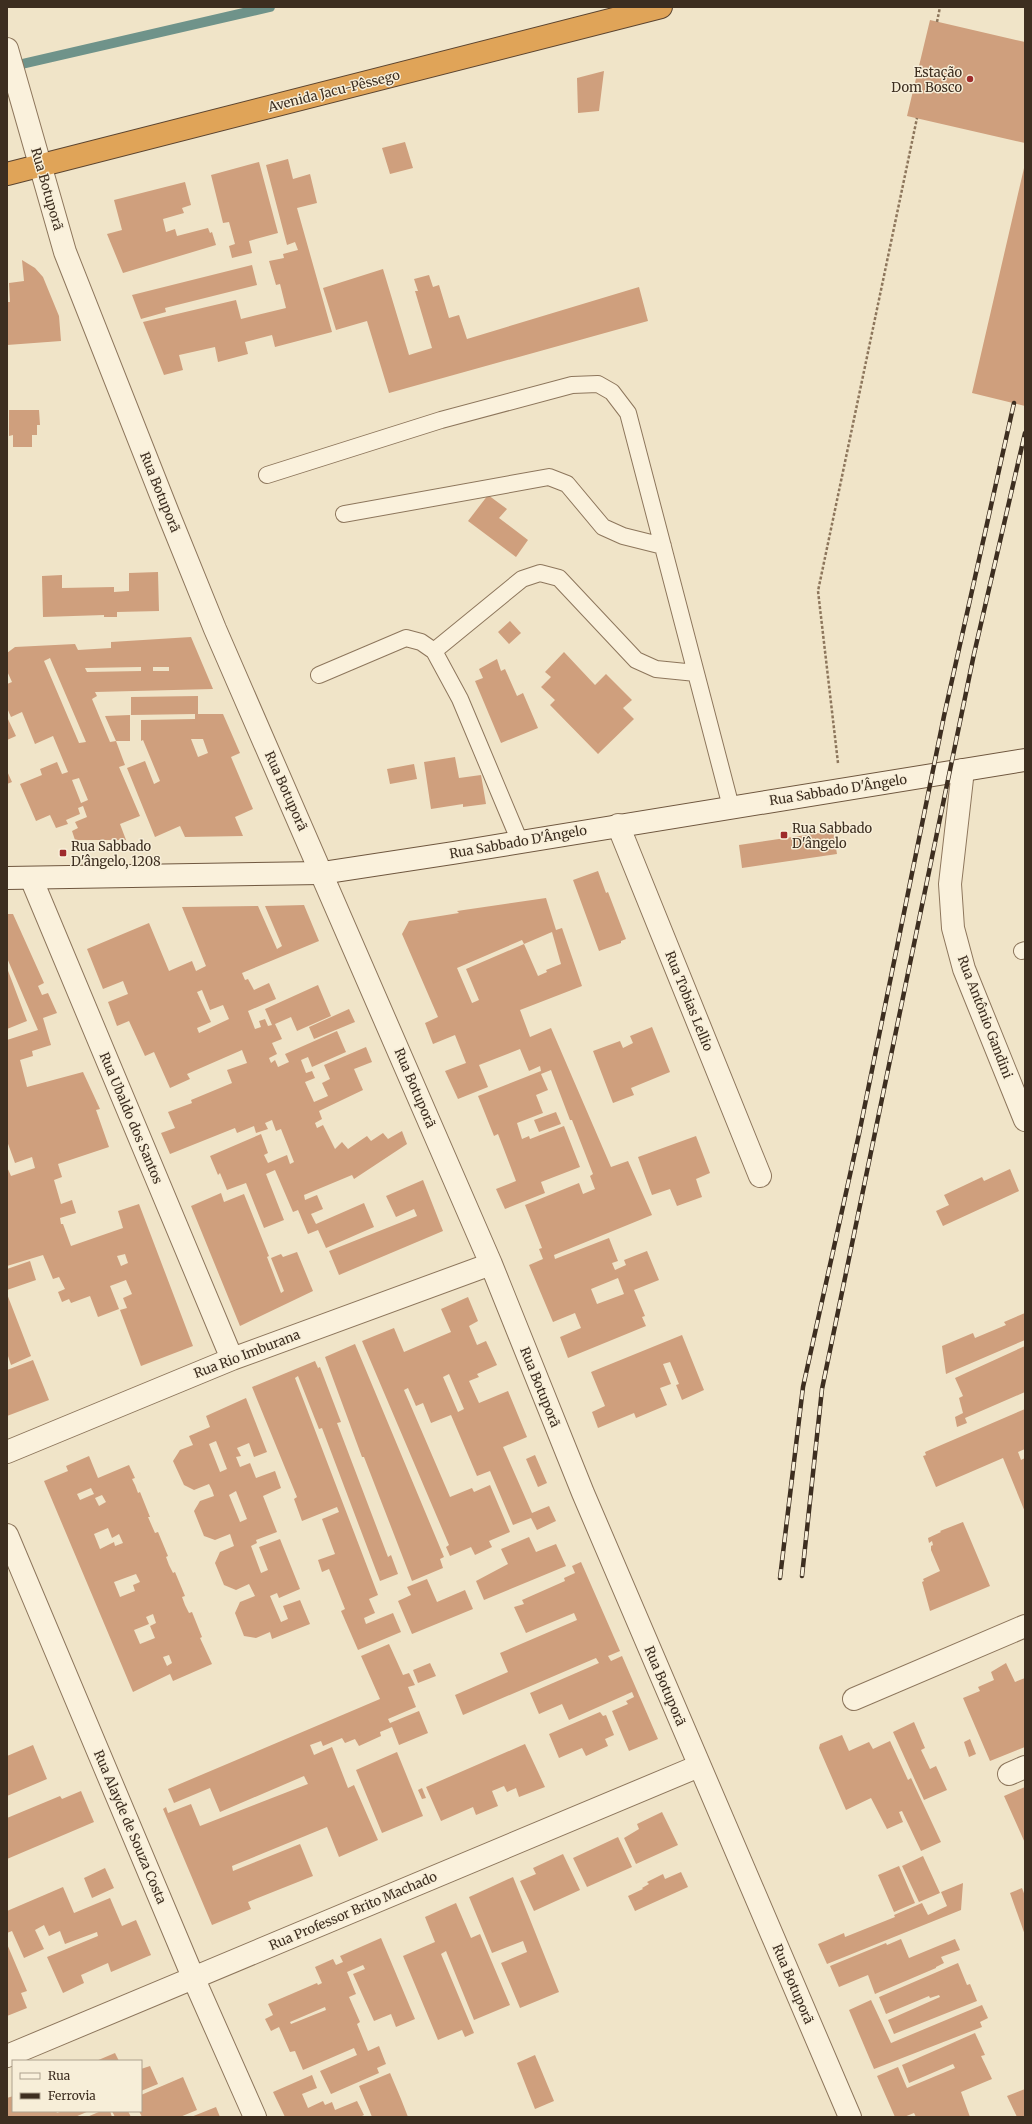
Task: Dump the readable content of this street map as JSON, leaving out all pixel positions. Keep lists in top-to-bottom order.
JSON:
{
  "streets": {
    "highway": ["Avenida Jacu-Pêssego"],
    "street": [
      "Rua Botuporã",
      "Rua Sabbado D'Ângelo",
      "Rua Tobias Lellio",
      "Rua Antônio Gandini",
      "Rua Ubaldo dos Santos",
      "Rua Rio Imburana",
      "Rua Alayde de Souza Costa",
      "Rua Professor Brito Machado"
    ]
  },
  "crossings": [
    ["Avenida Jacu-Pêssego", "Rua Botuporã"],
    ["Rua Botuporã", "Rua Sabbado D'Ângelo"],
    ["Rua Botuporã", "Rua Rio Imburana"],
    ["Rua Botuporã", "Rua Professor Brito Machado"],
    ["Rua Sabbado D'Ângelo", "Rua Tobias Lellio"],
    ["Rua Sabbado D'Ângelo", "Rua Antônio Gandini"],
    ["Rua Sabbado D'Ângelo", "Rua Ubaldo dos Santos"],
    ["Rua Ubaldo dos Santos", "Rua Rio Imburana"],
    ["Rua Alayde de Souza Costa", "Rua Professor Brito Machado"]
  ],
  "places": {
    "other": ["Estação Dom Bosco"],
    "transit": ["Rua Sabbado D'ângelo", "Rua Sabbado D'ângelo, 1208"]
  },
  "legend": ["Rua", "Ferrovia"]
}
